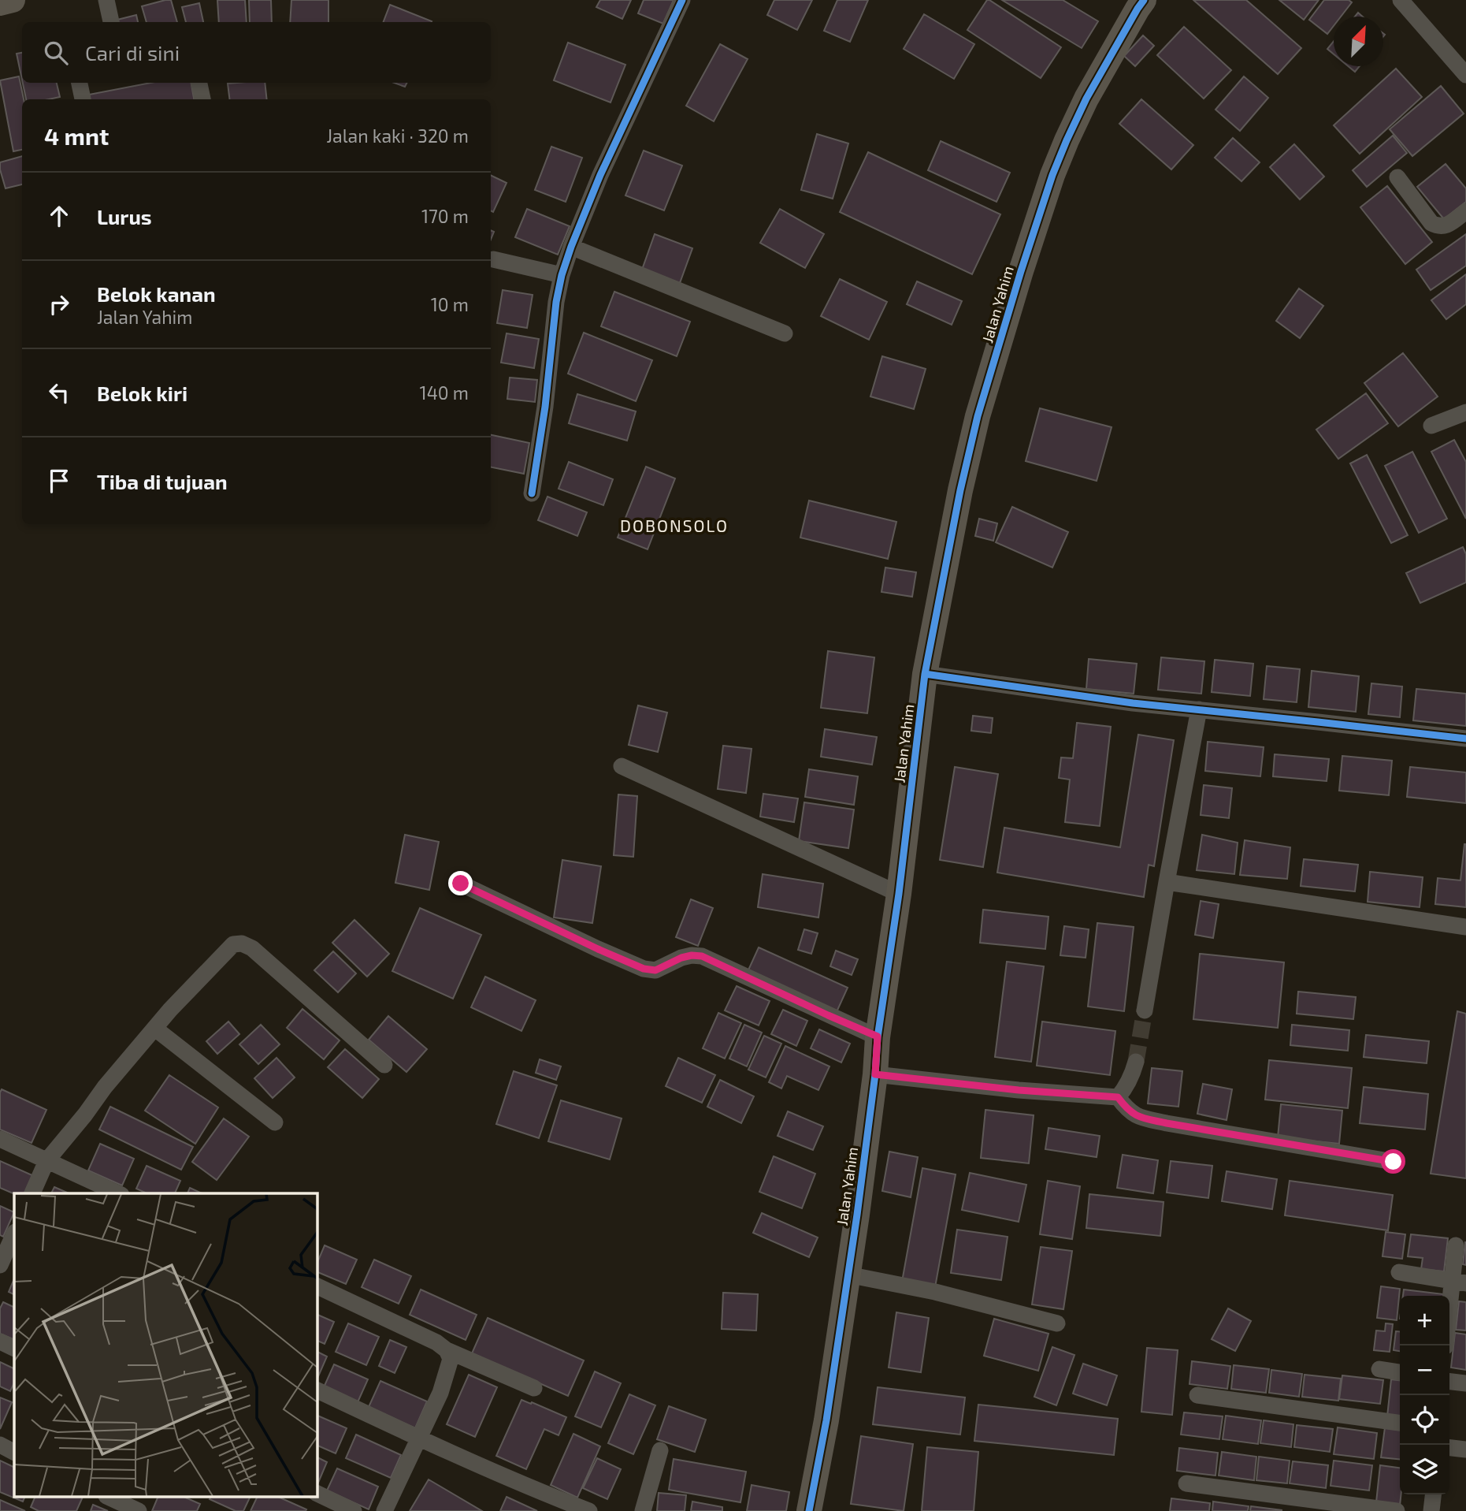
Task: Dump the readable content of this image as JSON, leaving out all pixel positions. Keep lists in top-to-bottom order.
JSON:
{
  "streets": {
    "street": ["Jalan Yahim"]
  },
  "districts": ["DOBONSOLO"],
  "north": "top right",
  "page": {
    "search": "Cari di sini",
    "heading": ["4 mnt", "Jalan kaki · 320 m"],
    "list": [
      ["Lurus", "170 m"],
      ["Belok kanan", "Jalan Yahim", "10 m"],
      ["Belok kiri", "140 m"],
      "Tiba di tujuan"
    ],
    "map_buttons": ["+", "−"]
  }
}
